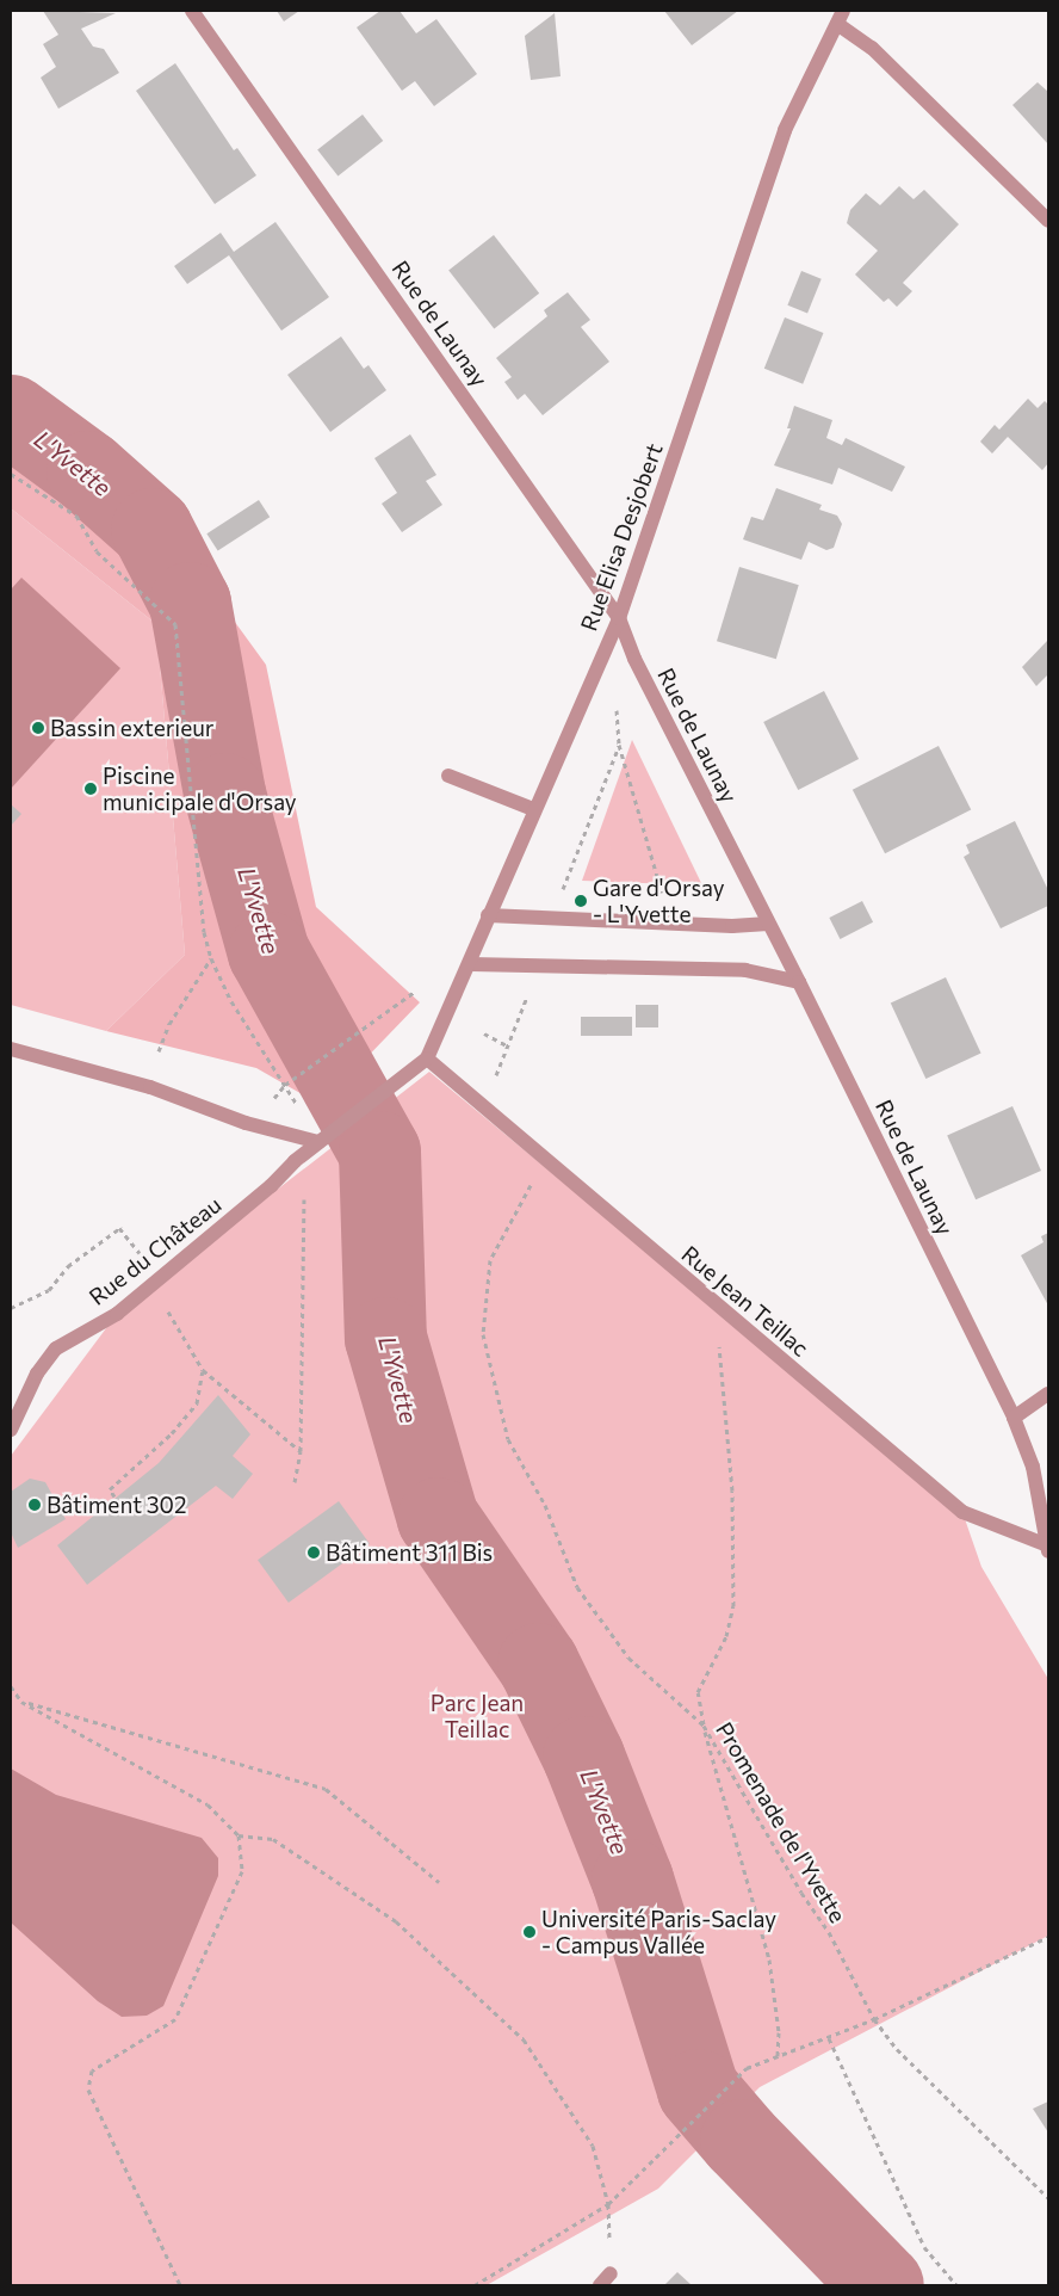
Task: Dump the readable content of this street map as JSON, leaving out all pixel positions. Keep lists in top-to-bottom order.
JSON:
{
  "streets": {
    "street": [
      "Rue de Launay",
      "Rue Elisa Desjobert",
      "Rue du Château",
      "Rue Jean Teillac"
    ],
    "path": ["Promenade de l'Yvette"]
  },
  "crossings": [
    ["Rue de Launay", "Rue Elisa Desjobert"],
    ["Rue de Launay", "Rue Jean Teillac"],
    ["Rue Elisa Desjobert", "Rue du Château"],
    ["Rue Elisa Desjobert", "Rue Jean Teillac"],
    ["Rue du Château", "Rue Jean Teillac"]
  ],
  "water": ["L'Yvette"],
  "parks": ["Parc Jean Teillac"],
  "places": [
    "Bassin exterieur",
    "Piscine municipale d'Orsay",
    "Gare d'Orsay - L'Yvette",
    "Bâtiment 302",
    "Bâtiment 311 Bis",
    "Université Paris-Saclay - Campus Vallée"
  ]
}
